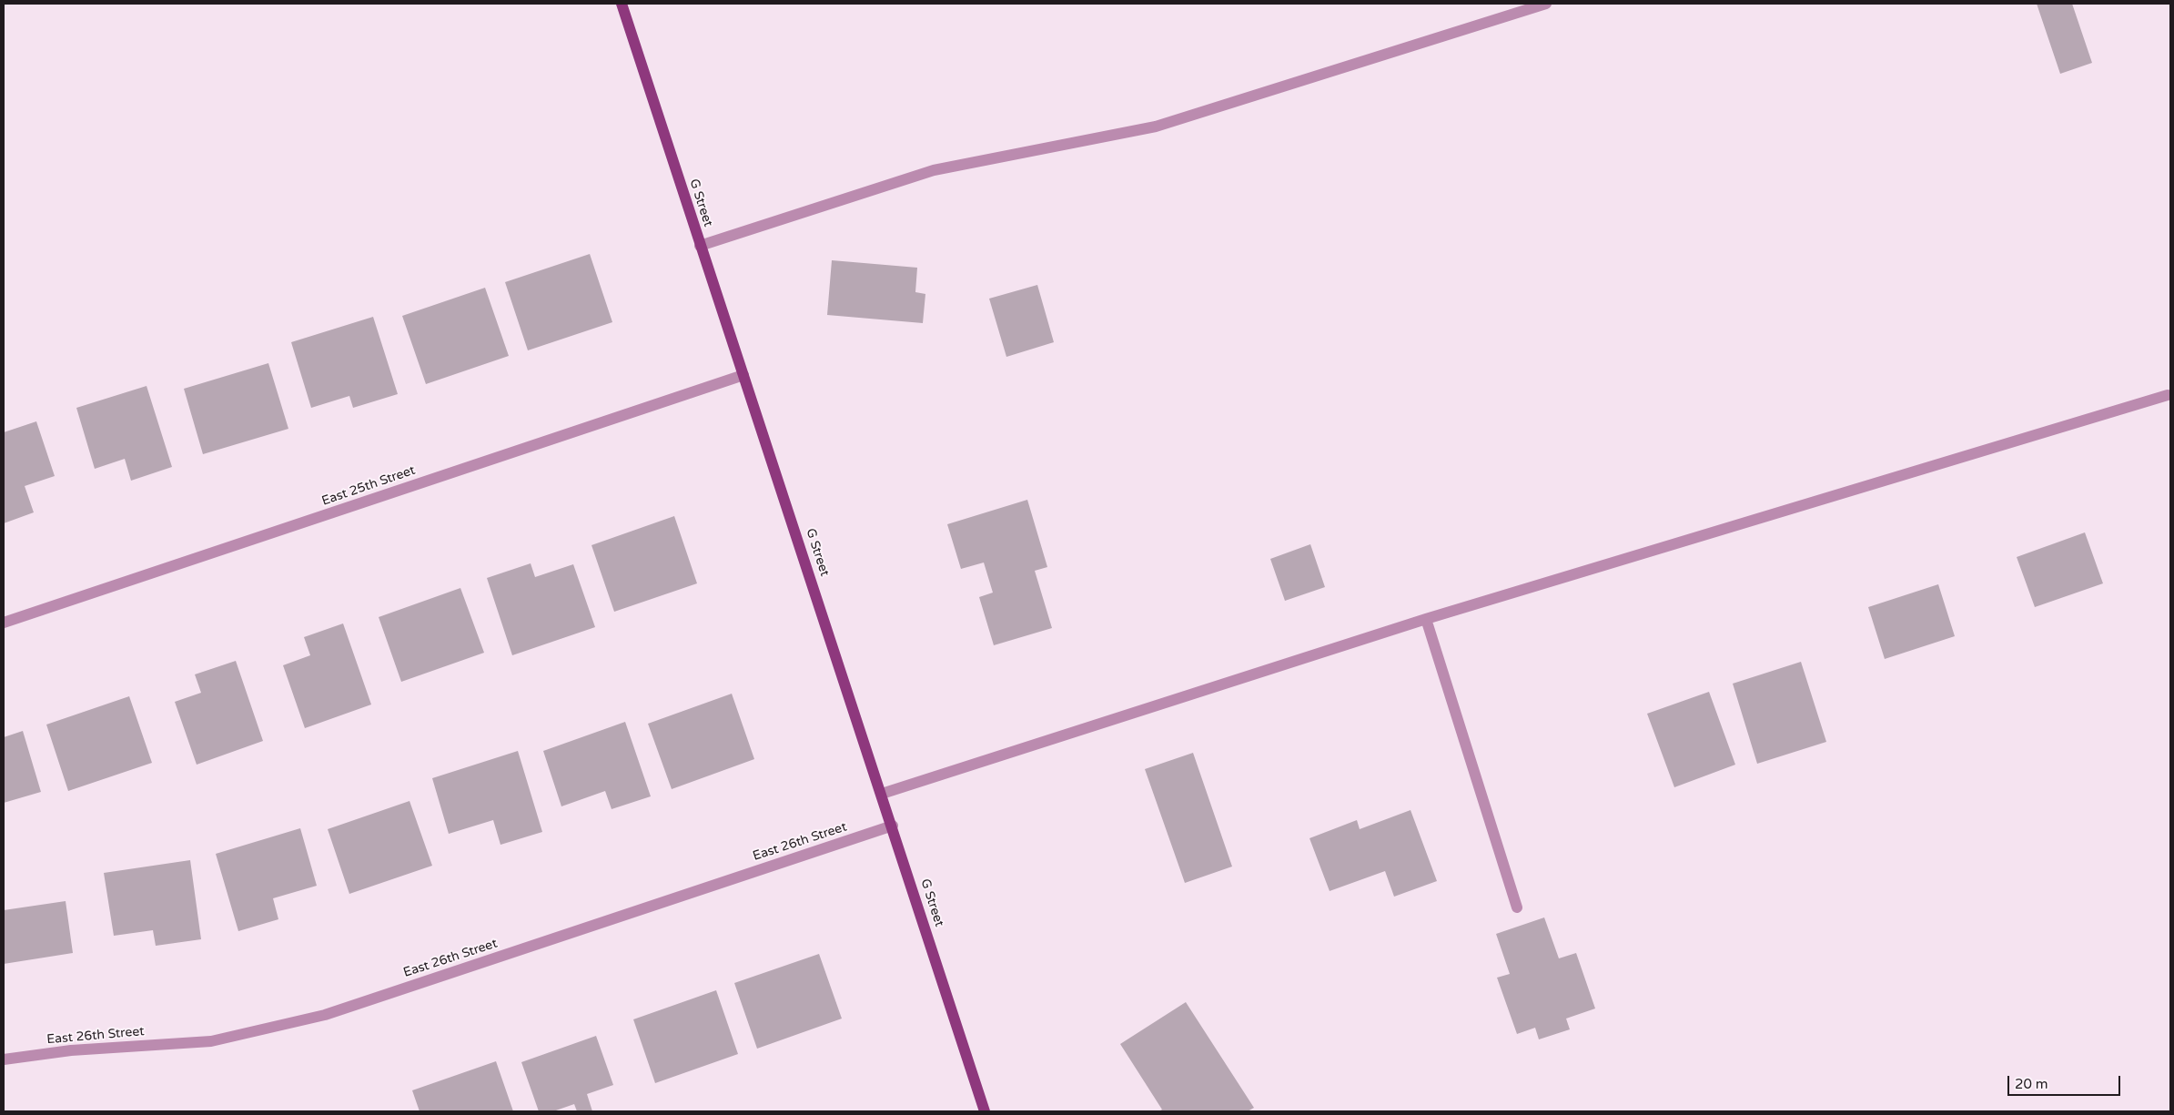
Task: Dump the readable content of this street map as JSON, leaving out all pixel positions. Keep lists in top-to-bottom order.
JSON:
{
  "streets": {
    "main road": ["G Street"],
    "street": ["East 25th Street", "East 26th Street"]
  },
  "crossings": [
    ["G Street", "East 25th Street"],
    ["G Street", "East 26th Street"]
  ],
  "scale_bar": "20 m"
}
